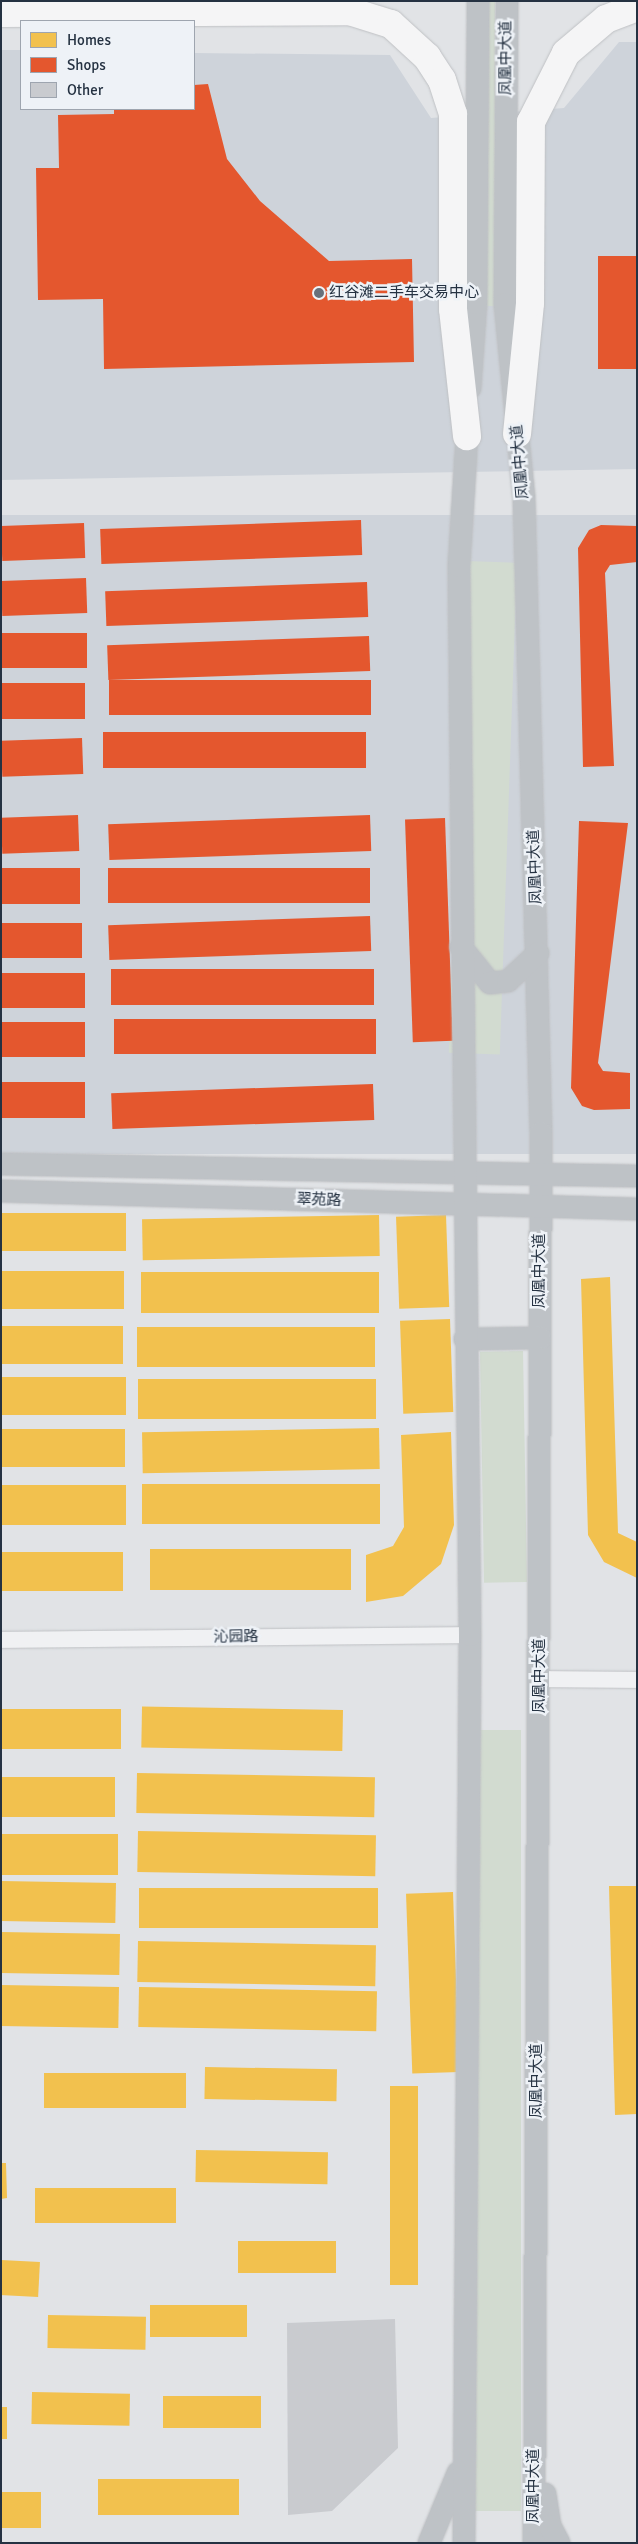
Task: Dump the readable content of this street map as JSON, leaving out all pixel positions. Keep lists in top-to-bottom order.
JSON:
{
  "streets": {
    "main road": ["凤凰中大道", "翠苑路"],
    "street": ["沁园路"]
  },
  "crossings": [
    ["凤凰中大道", "翠苑路"],
    ["凤凰中大道", "沁园路"]
  ],
  "places": ["红谷滩二手车交易中心"],
  "legend": ["Homes", "Shops", "Other"]
}
